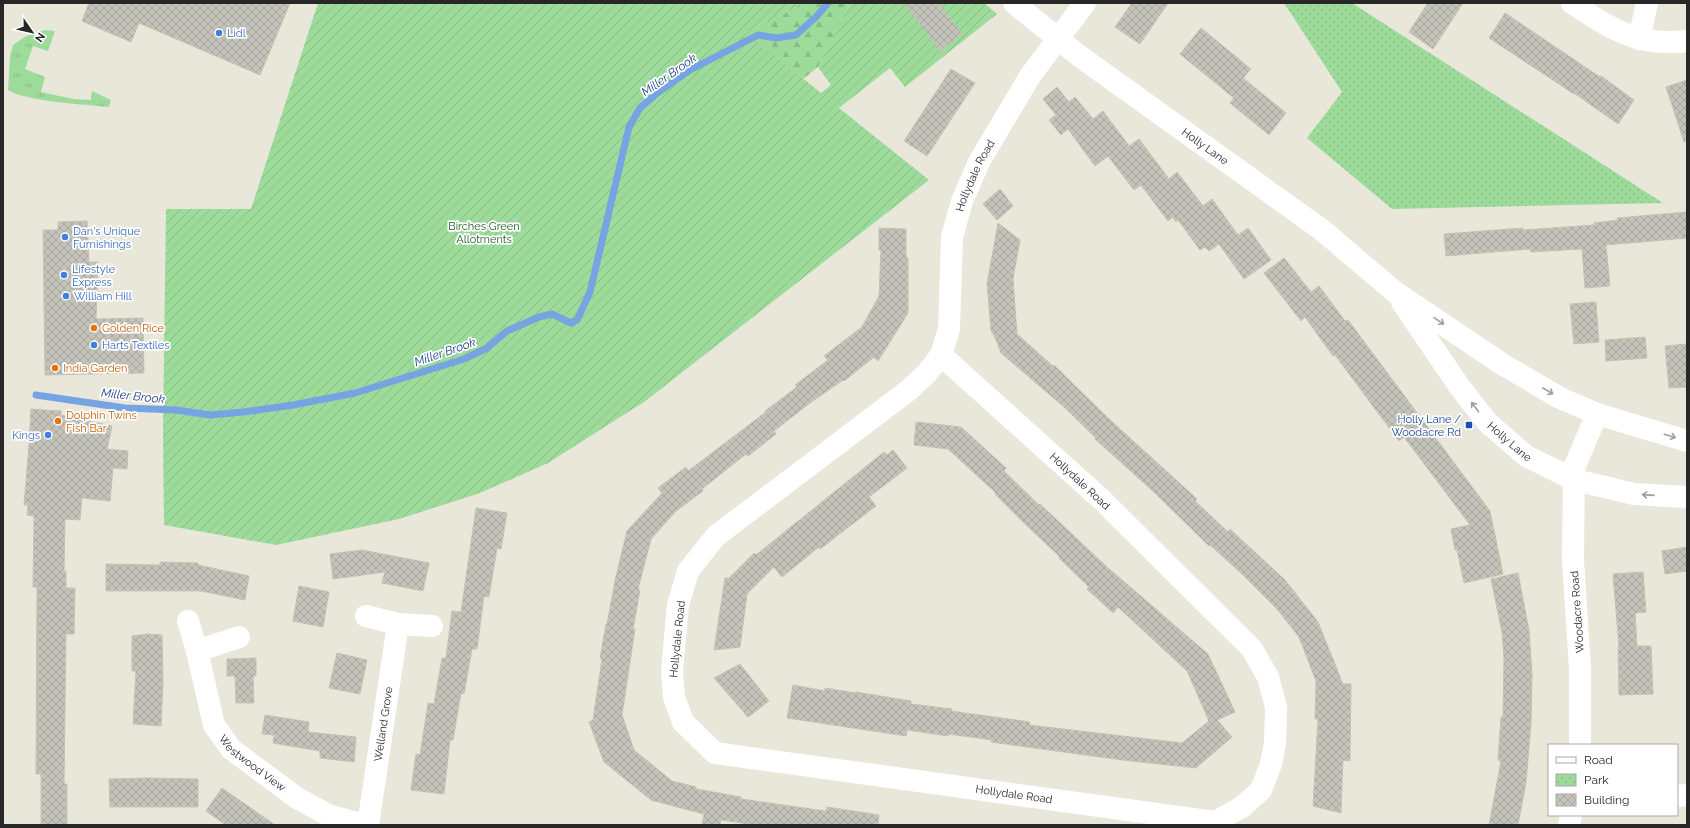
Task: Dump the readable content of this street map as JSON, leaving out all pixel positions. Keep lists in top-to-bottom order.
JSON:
{
  "streets": {
    "street": [
      "Holly Lane",
      "Hollydale Road",
      "Woodacre Road",
      "Welland Grove",
      "Westwood View"
    ]
  },
  "crossings": [
    ["Holly Lane", "Hollydale Road"],
    ["Holly Lane", "Woodacre Road"],
    ["Welland Grove", "Westwood View"]
  ],
  "water": ["Miller Brook"],
  "parks": ["Birches Green Allotments"],
  "places": {
    "other": [
      "Lidl",
      "Dan's Unique Furnishings",
      "Lifestyle Express",
      "William Hill",
      "Golden Rice",
      "Harts Textiles",
      "India Garden",
      "Dolphin Twins Fish Bar",
      "Kings"
    ],
    "transit": ["Holly Lane / Woodacre Rd"]
  },
  "legend": ["Road", "Park", "Building"],
  "north": "bottom right"
}
